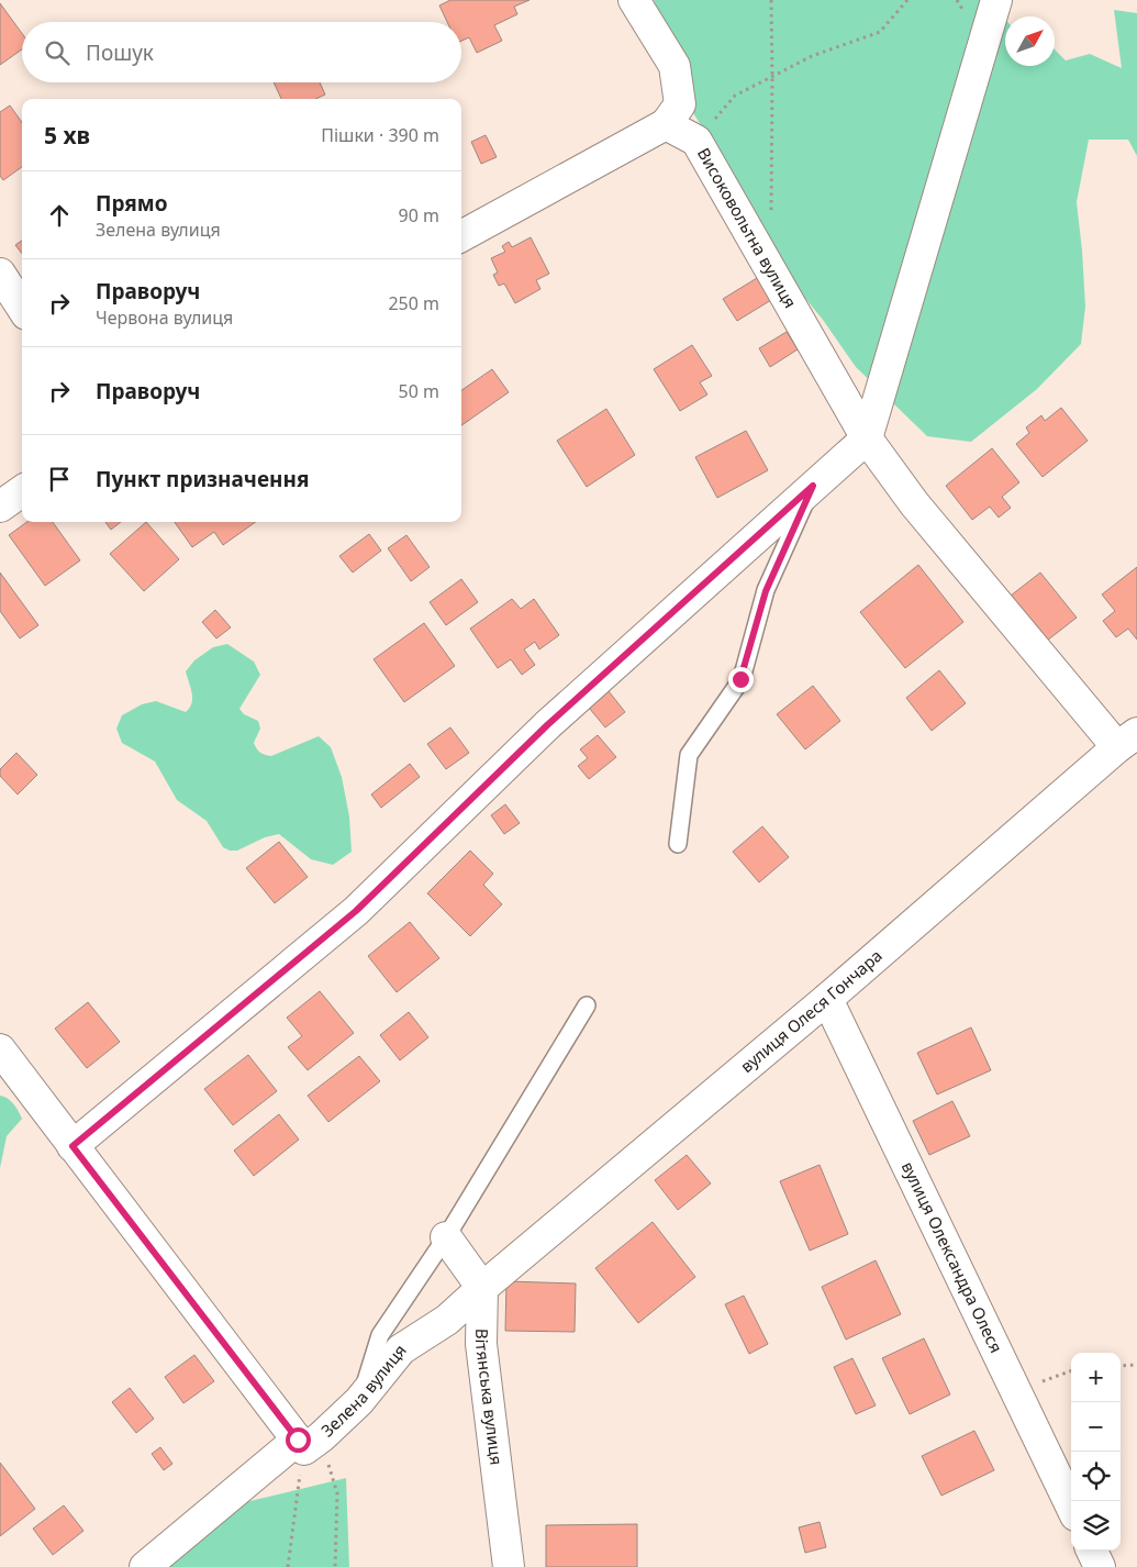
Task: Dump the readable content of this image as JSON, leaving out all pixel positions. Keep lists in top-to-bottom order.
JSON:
{
  "streets": {
    "street": [
      "Високовольтна вулиця",
      "вулиця Олеся Гончара",
      "вулиця Олександра Олеся",
      "Зелена вулиця",
      "Вітянська вулиця"
    ]
  },
  "crossings": [
    ["Високовольтна вулиця", "вулиця Олеся Гончара"],
    ["вулиця Олеся Гончара", "вулиця Олександра Олеся"],
    ["вулиця Олеся Гончара", "Зелена вулиця"],
    ["вулиця Олеся Гончара", "Вітянська вулиця"],
    ["Зелена вулиця", "Вітянська вулиця"]
  ],
  "north": "top right",
  "page": {
    "search": "Пошук",
    "heading": ["5 хв", "Пішки · 390 m"],
    "list": [
      ["Прямо", "Зелена вулиця", "90 m"],
      ["Праворуч", "Червона вулиця", "250 m"],
      ["Праворуч", "50 m"],
      "Пункт призначення"
    ],
    "map_buttons": ["+", "−"]
  }
}
